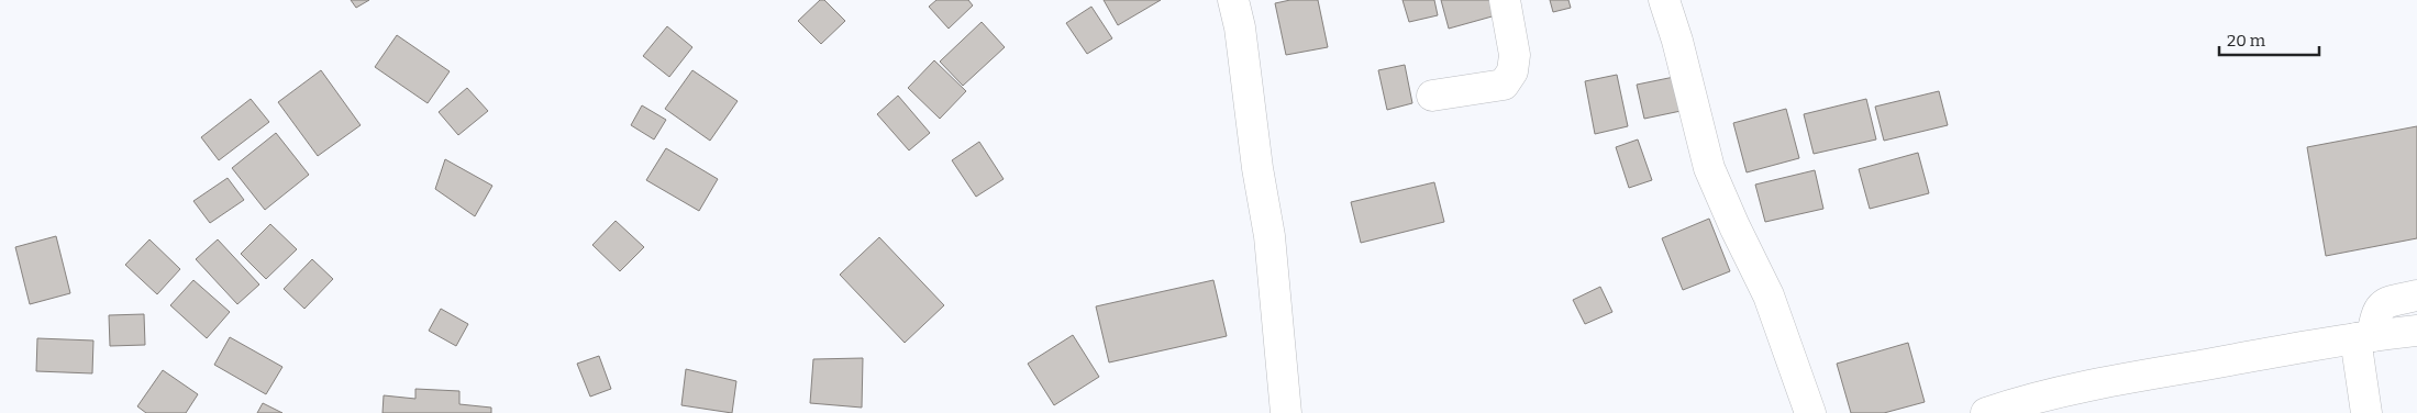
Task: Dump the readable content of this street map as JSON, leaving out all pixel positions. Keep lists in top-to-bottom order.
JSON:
{
  "scale_bar": "20 m"
}
